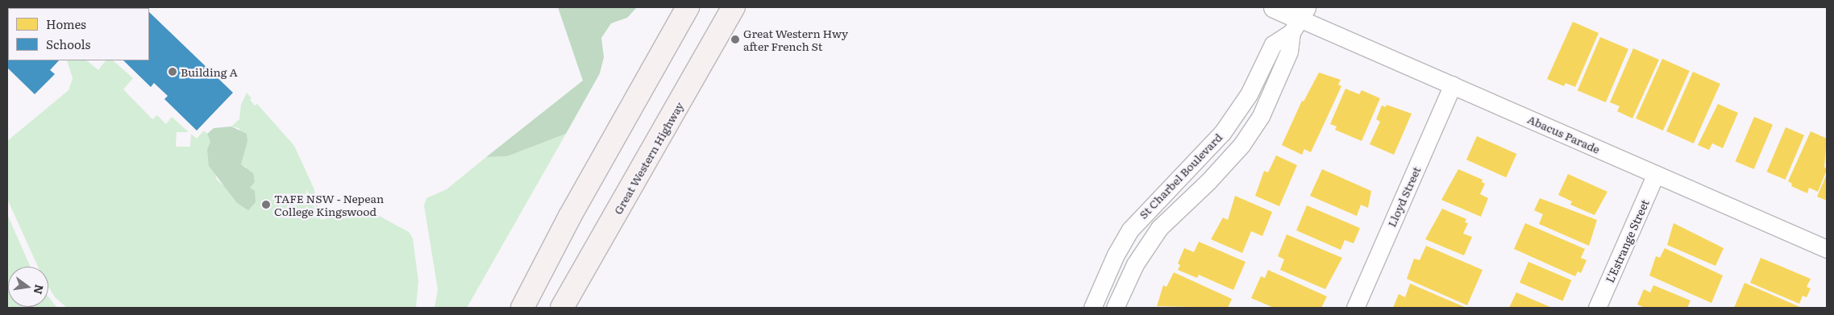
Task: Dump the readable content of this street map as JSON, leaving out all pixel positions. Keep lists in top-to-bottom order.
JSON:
{
  "streets": {
    "highway": ["Great Western Highway"],
    "street": [
      "Abacus Parade",
      "St Charbel Boulevard",
      "Lloyd Street",
      "L'Estrange Street"
    ]
  },
  "crossings": [
    ["Abacus Parade", "St Charbel Boulevard"],
    ["Abacus Parade", "Lloyd Street"],
    ["Abacus Parade", "L'Estrange Street"]
  ],
  "places": ["Great Western Hwy after French St", "Building A", "TAFE NSW - Nepean College Kingswood"],
  "legend": ["Homes", "Schools"],
  "north": "right"
}
